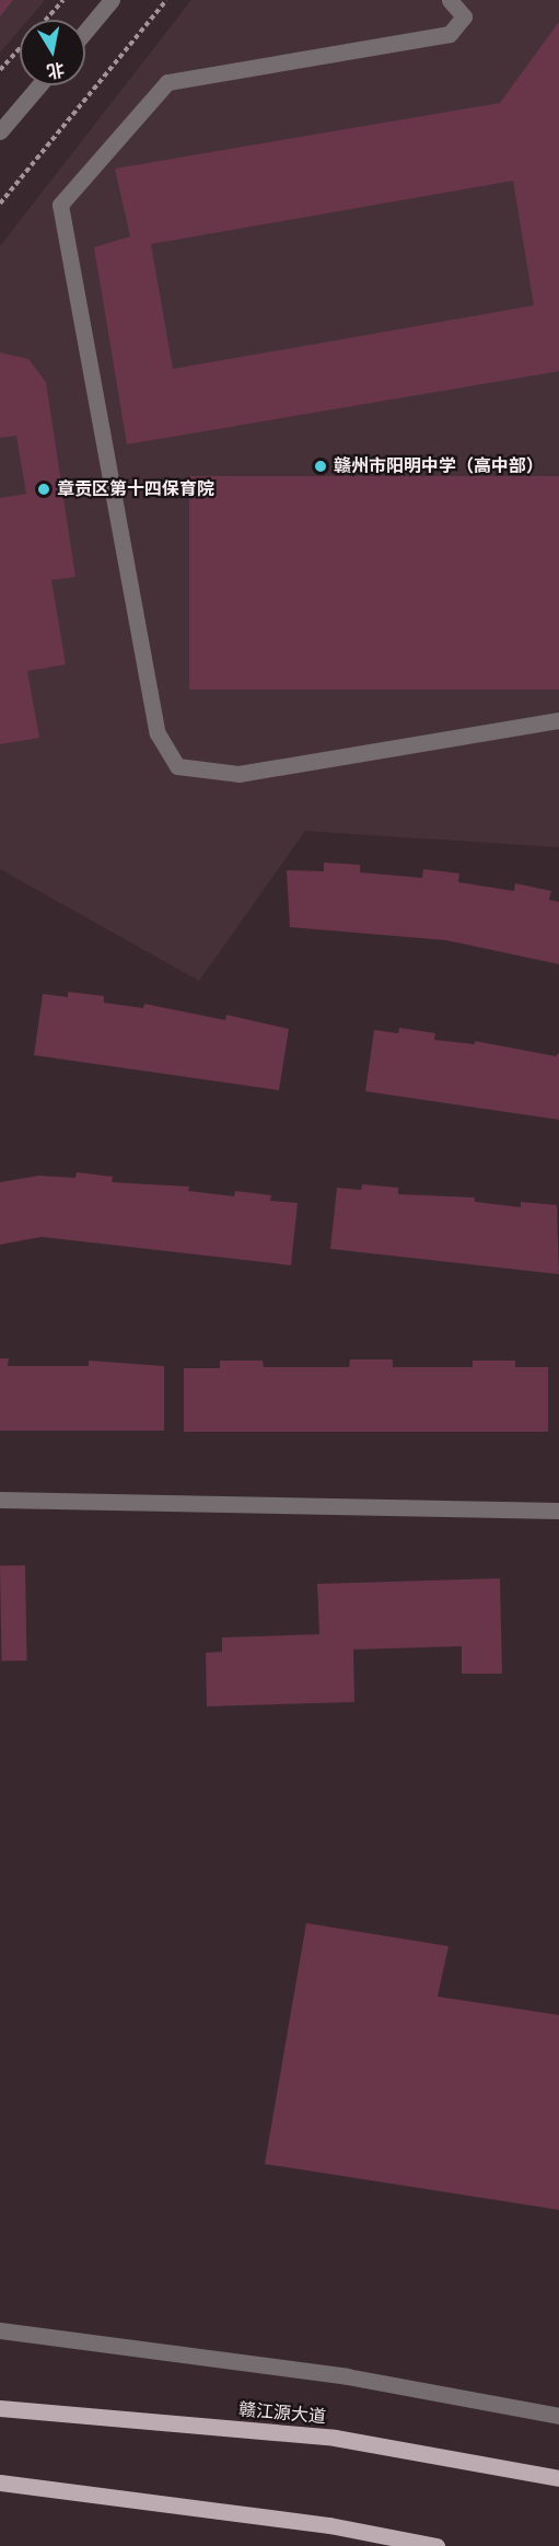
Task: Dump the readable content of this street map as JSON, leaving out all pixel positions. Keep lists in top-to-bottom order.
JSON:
{
  "streets": {
    "main road": ["赣江源大道"]
  },
  "places": ["赣州市阳明中学（高中部）", "章贡区第十四保育院"],
  "north": "bottom"
}
